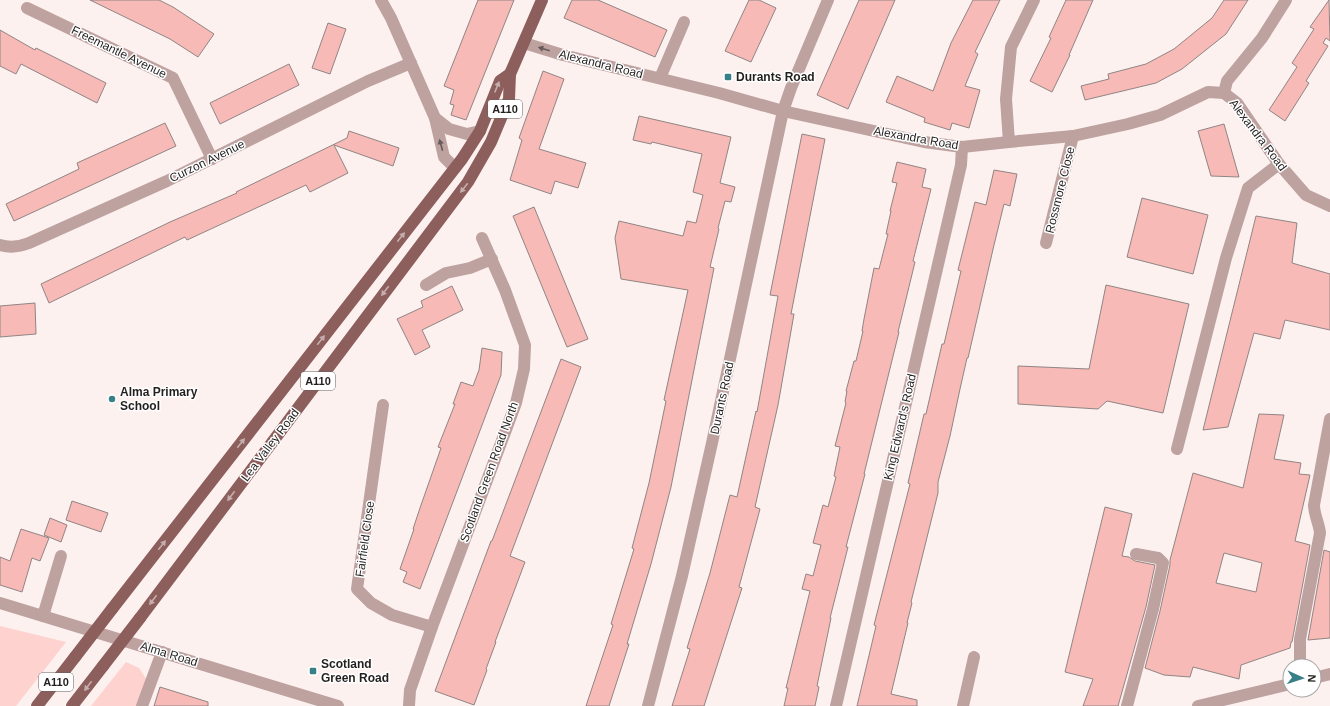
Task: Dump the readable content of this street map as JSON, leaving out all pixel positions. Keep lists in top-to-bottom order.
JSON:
{
  "streets": {
    "main road": ["A110", "Lea Valley Road"],
    "street": [
      "Freemantle Avenue",
      "Alexandra Road",
      "Curzon Avenue",
      "Rossmore Close",
      "Durants Road",
      "King Edward's Road",
      "Scotland Green Road North",
      "Fairfield Close",
      "Alma Road"
    ]
  },
  "crossings": [
    ["Freemantle Avenue", "Curzon Avenue"],
    ["Alexandra Road", "A110"],
    ["Alexandra Road", "Rossmore Close"],
    ["Alexandra Road", "Durants Road"],
    ["Alexandra Road", "King Edward's Road"],
    ["A110", "Lea Valley Road"],
    ["Scotland Green Road North", "Fairfield Close"]
  ],
  "places": {
    "transit": ["Durants Road", "Scotland Green Road"],
    "other": ["Alma Primary School"]
  },
  "north": "right"
}
